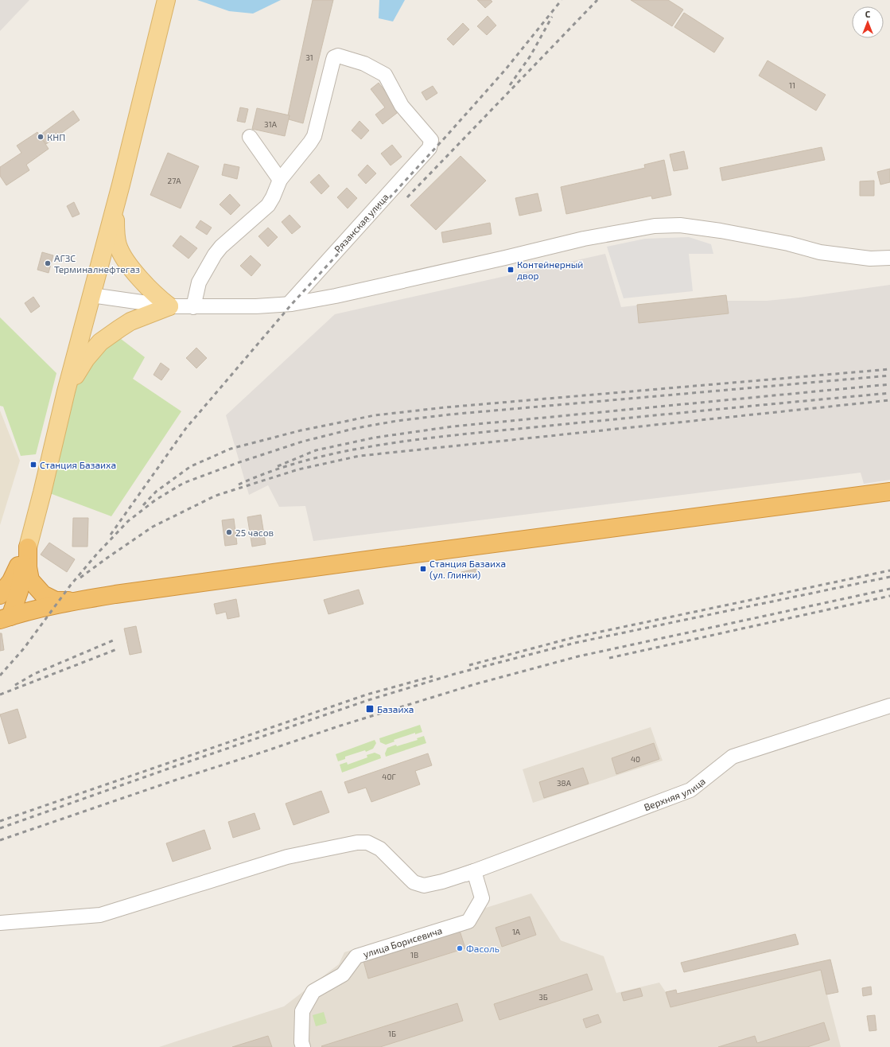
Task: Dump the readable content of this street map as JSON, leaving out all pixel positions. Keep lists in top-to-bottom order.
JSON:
{
  "streets": {
    "street": ["Рязанская улица", "Верхняя улица", "улица Борисевича"]
  },
  "crossings": [
    ["Верхняя улица", "улица Борисевича"]
  ],
  "places": {
    "other": [
      "КНП",
      "АГЗС Терминалнефтегаз",
      "25 часов",
      "Фасоль"
    ],
    "transit": [
      "Контейнерный двор",
      "Станция Базаиха",
      "Станция Базаиха (ул. Глинки)",
      "Базаиха"
    ]
  },
  "house_numbers": [
    "31",
    "11",
    "31А",
    "27А",
    "40",
    "40Г",
    "38А",
    "1А",
    "1В",
    "3Б",
    "1Б"
  ],
  "north": "top"
}
